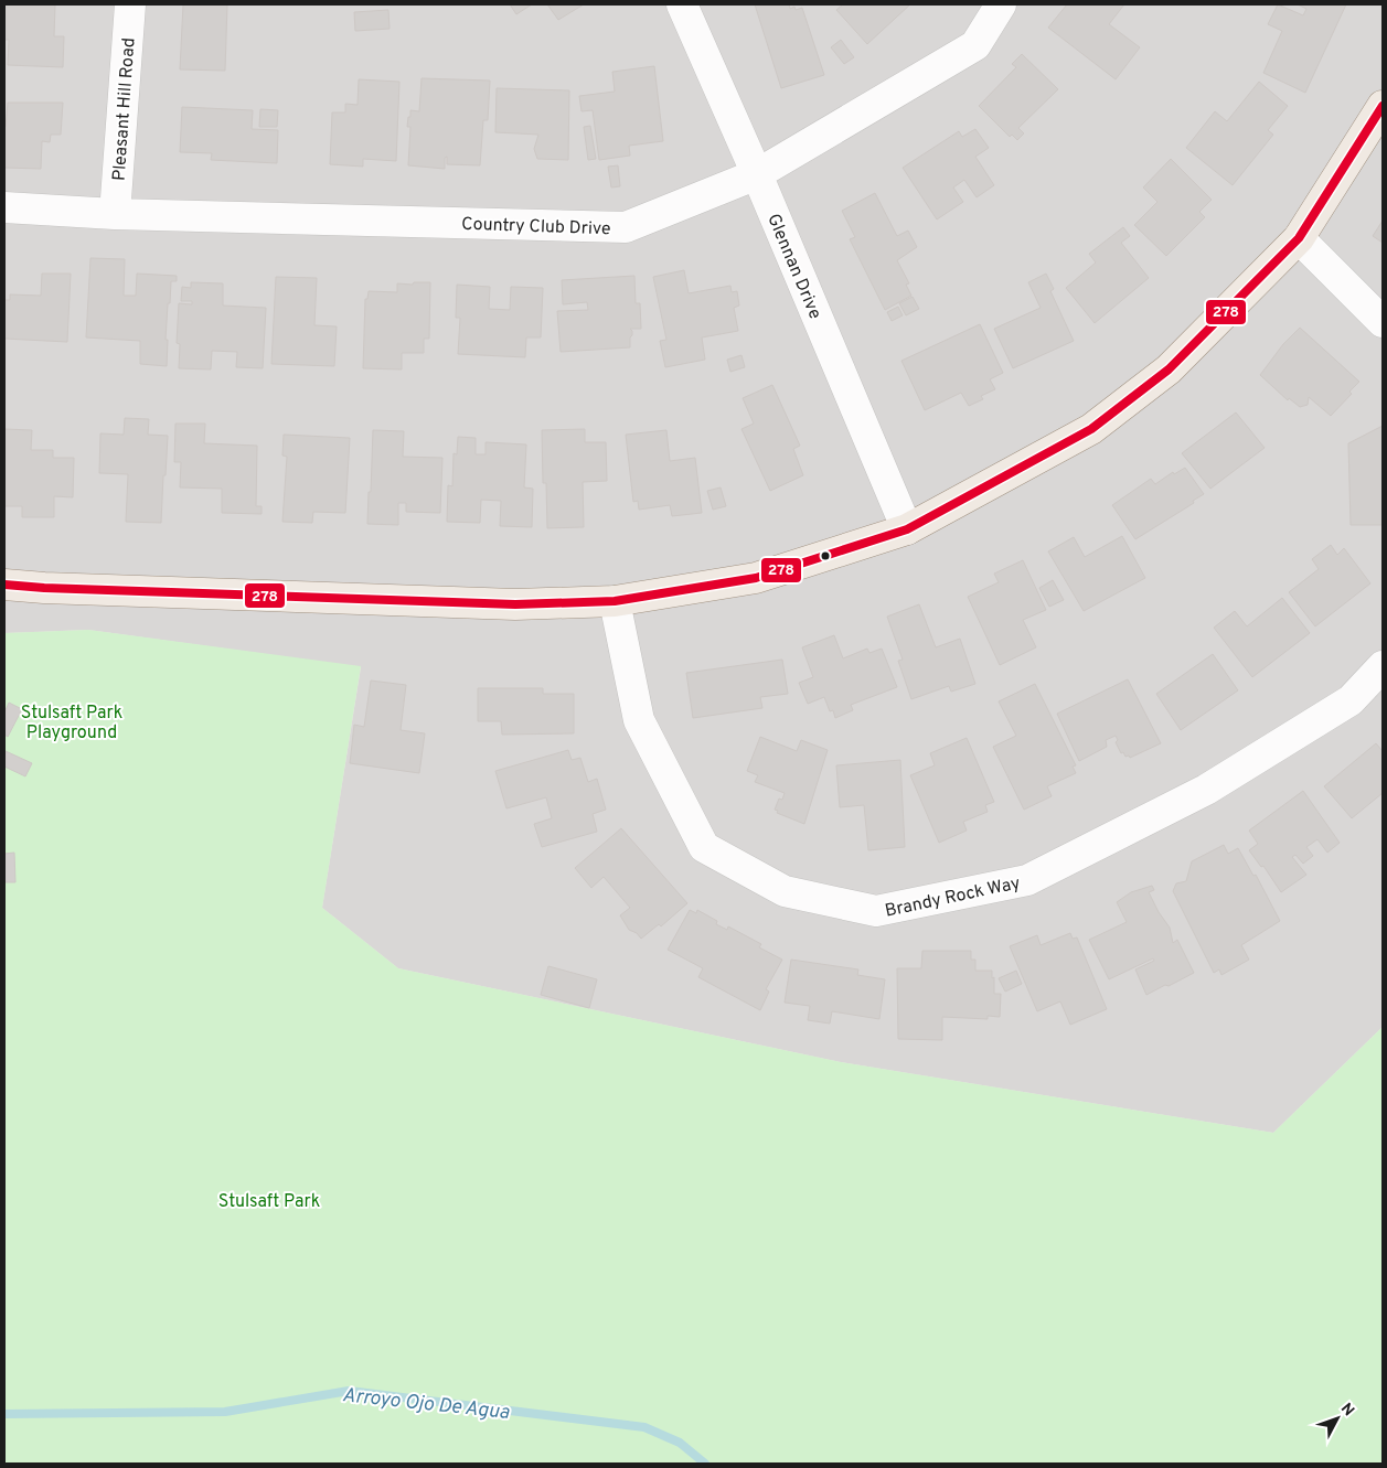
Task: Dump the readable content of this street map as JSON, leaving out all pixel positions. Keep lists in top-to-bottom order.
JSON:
{
  "streets": {
    "street": [
      "Pleasant Hill Road",
      "Country Club Drive",
      "Glennan Drive",
      "Brandy Rock Way"
    ]
  },
  "crossings": [
    ["Pleasant Hill Road", "Country Club Drive"],
    ["Country Club Drive", "Glennan Drive"]
  ],
  "water": ["Arroyo Ojo De Agua"],
  "parks": ["Stulsaft Park Playground", "Stulsaft Park"],
  "lines": ["transit line 278"],
  "north": "top right"
}
